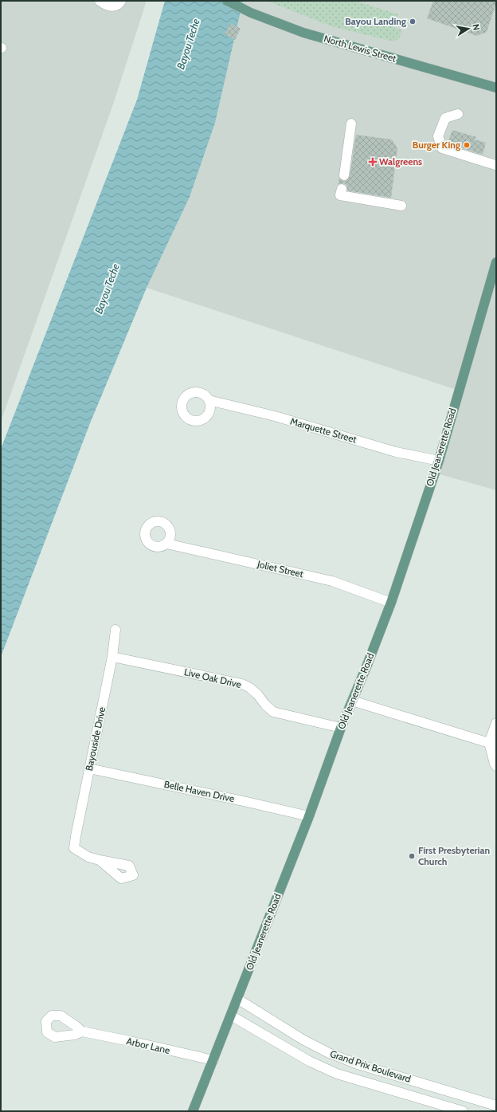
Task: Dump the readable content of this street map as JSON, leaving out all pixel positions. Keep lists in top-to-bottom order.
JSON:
{
  "streets": {
    "main road": ["North Lewis Street", "Old Jeanerette Road"],
    "street": [
      "Marquette Street",
      "Joliet Street",
      "Live Oak Drive",
      "Bayouside Drive",
      "Belle Haven Drive",
      "Arbor Lane",
      "Grand Prix Boulevard"
    ]
  },
  "crossings": [
    ["Marquette Street", "Old Jeanerette Road"],
    ["Old Jeanerette Road", "Joliet Street"],
    ["Old Jeanerette Road", "Live Oak Drive"],
    ["Old Jeanerette Road", "Belle Haven Drive"],
    ["Old Jeanerette Road", "Arbor Lane"],
    ["Old Jeanerette Road", "Grand Prix Boulevard"],
    ["Live Oak Drive", "Bayouside Drive"],
    ["Bayouside Drive", "Belle Haven Drive"]
  ],
  "water": ["Bayou Teche"],
  "places": {
    "other": ["Bayou Landing", "Burger King", "First Presbyterian Church"],
    "health": ["Walgreens"]
  },
  "north": "right"
}
